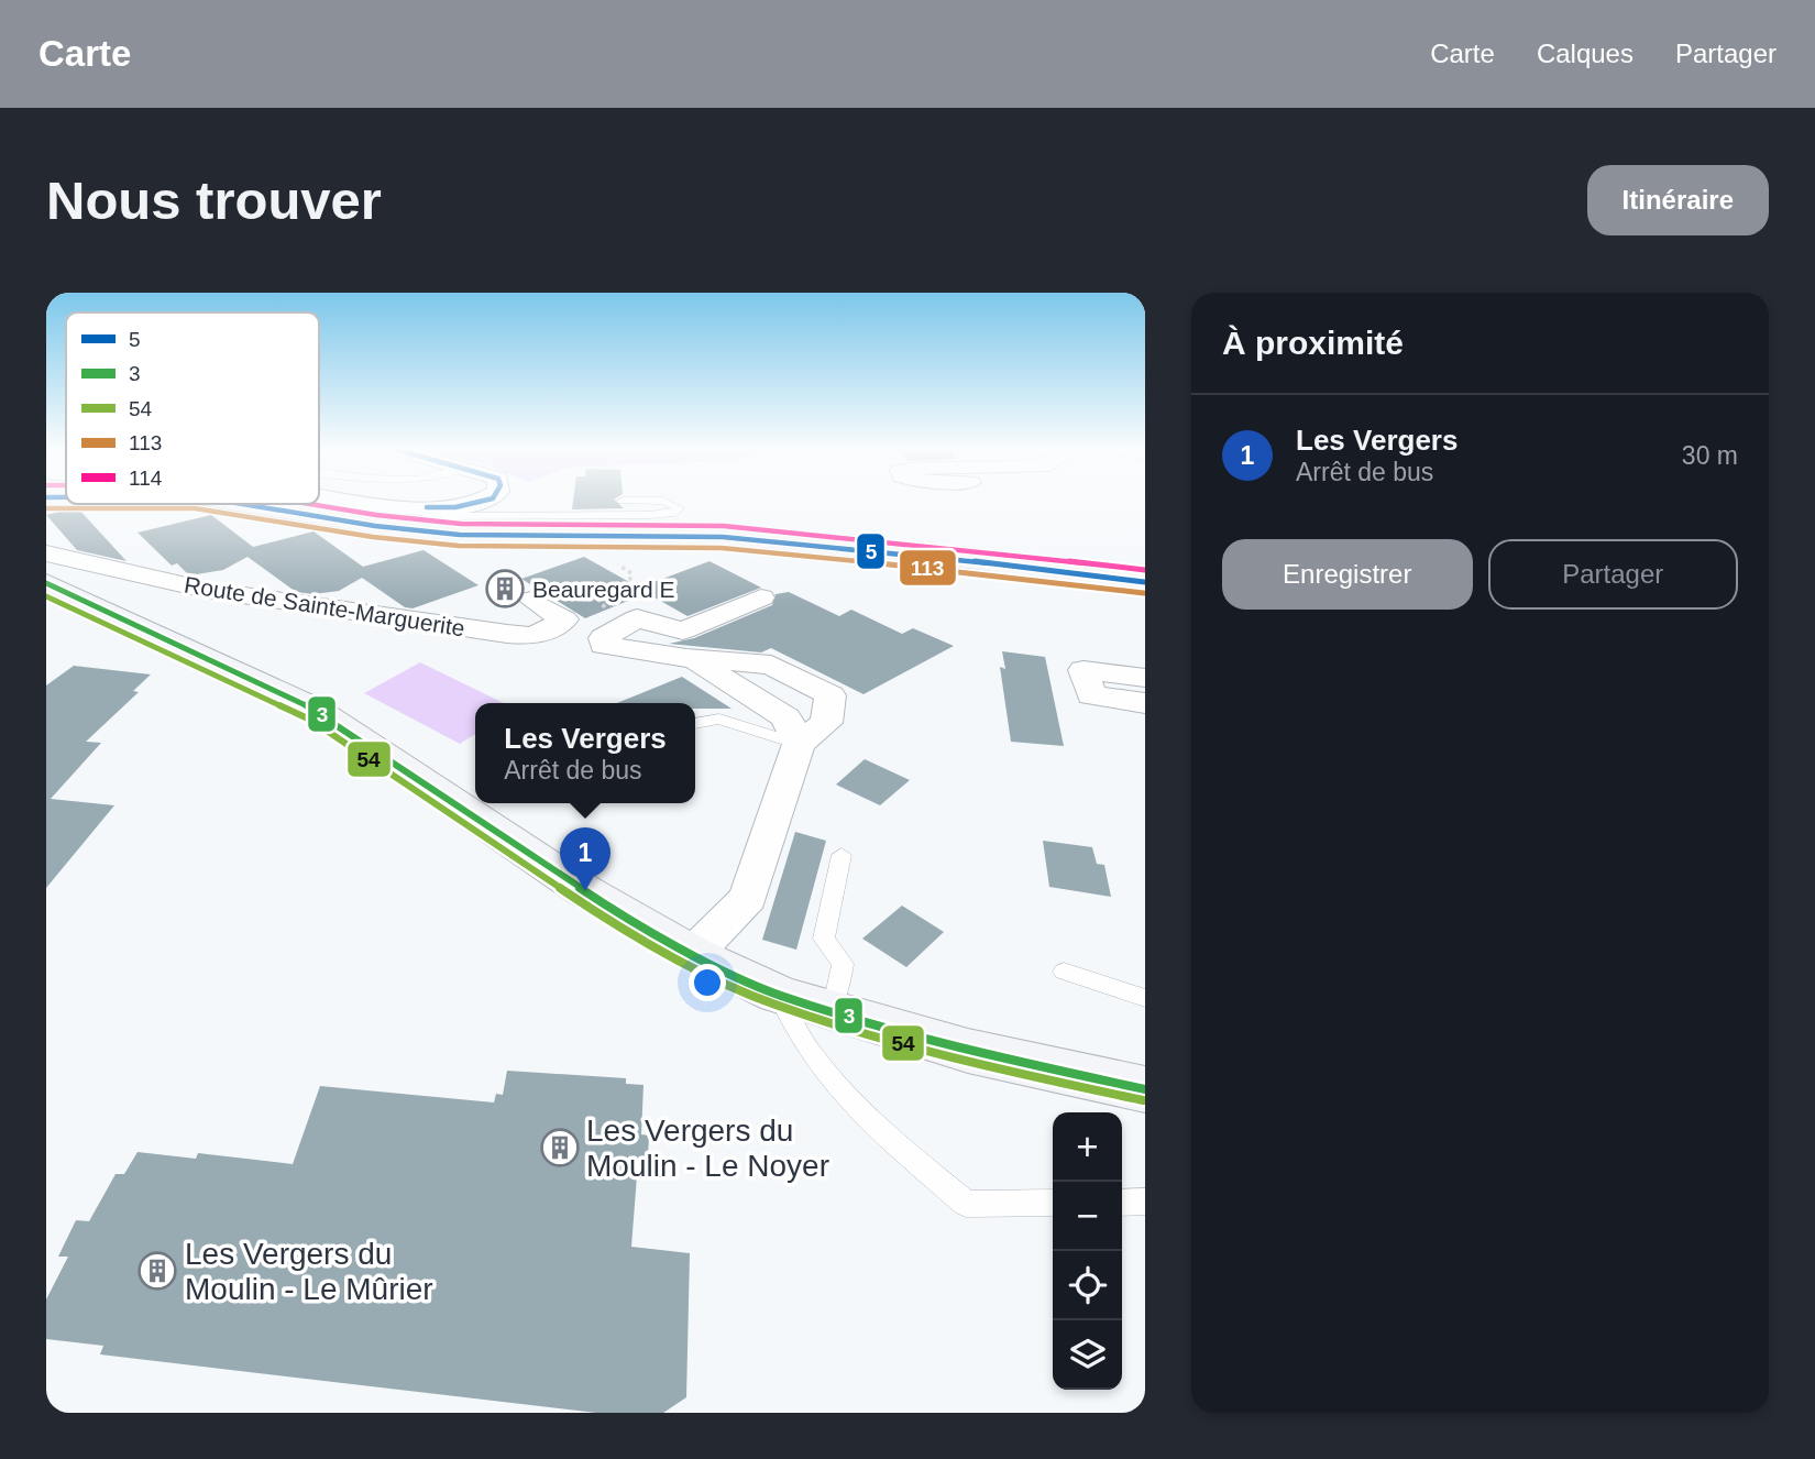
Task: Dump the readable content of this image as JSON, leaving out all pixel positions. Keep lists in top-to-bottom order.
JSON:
{
  "streets": {
    "street": ["Route de Sainte-Marguerite"]
  },
  "places": {
    "building": ["Beauregard E", "Les Vergers du Moulin - Le Noyer", "Les Vergers du Moulin - Le Mûrier"]
  },
  "lines": [
    "transit line 5",
    "transit line 114",
    "transit line 113",
    "transit line 3",
    "transit line 54"
  ],
  "legend": [
    "5",
    "3",
    "54",
    "113",
    "114"
  ],
  "page": {
    "header": "Carte",
    "nav": ["Carte", "Calques", "Partager"],
    "buttons": [
      "Itinéraire",
      ["Enregistrer", "Partager"]
    ],
    "title": "Nous trouver",
    "heading": "À proximité",
    "list": [
      {
        "mark": "1",
        "name": "Les Vergers",
        "note": "Arrêt de bus",
        "value": "30 m"
      }
    ],
    "popup": ["Les Vergers", "Arrêt de bus"],
    "pins": "1",
    "map_buttons": ["+", "−"]
  }
}
